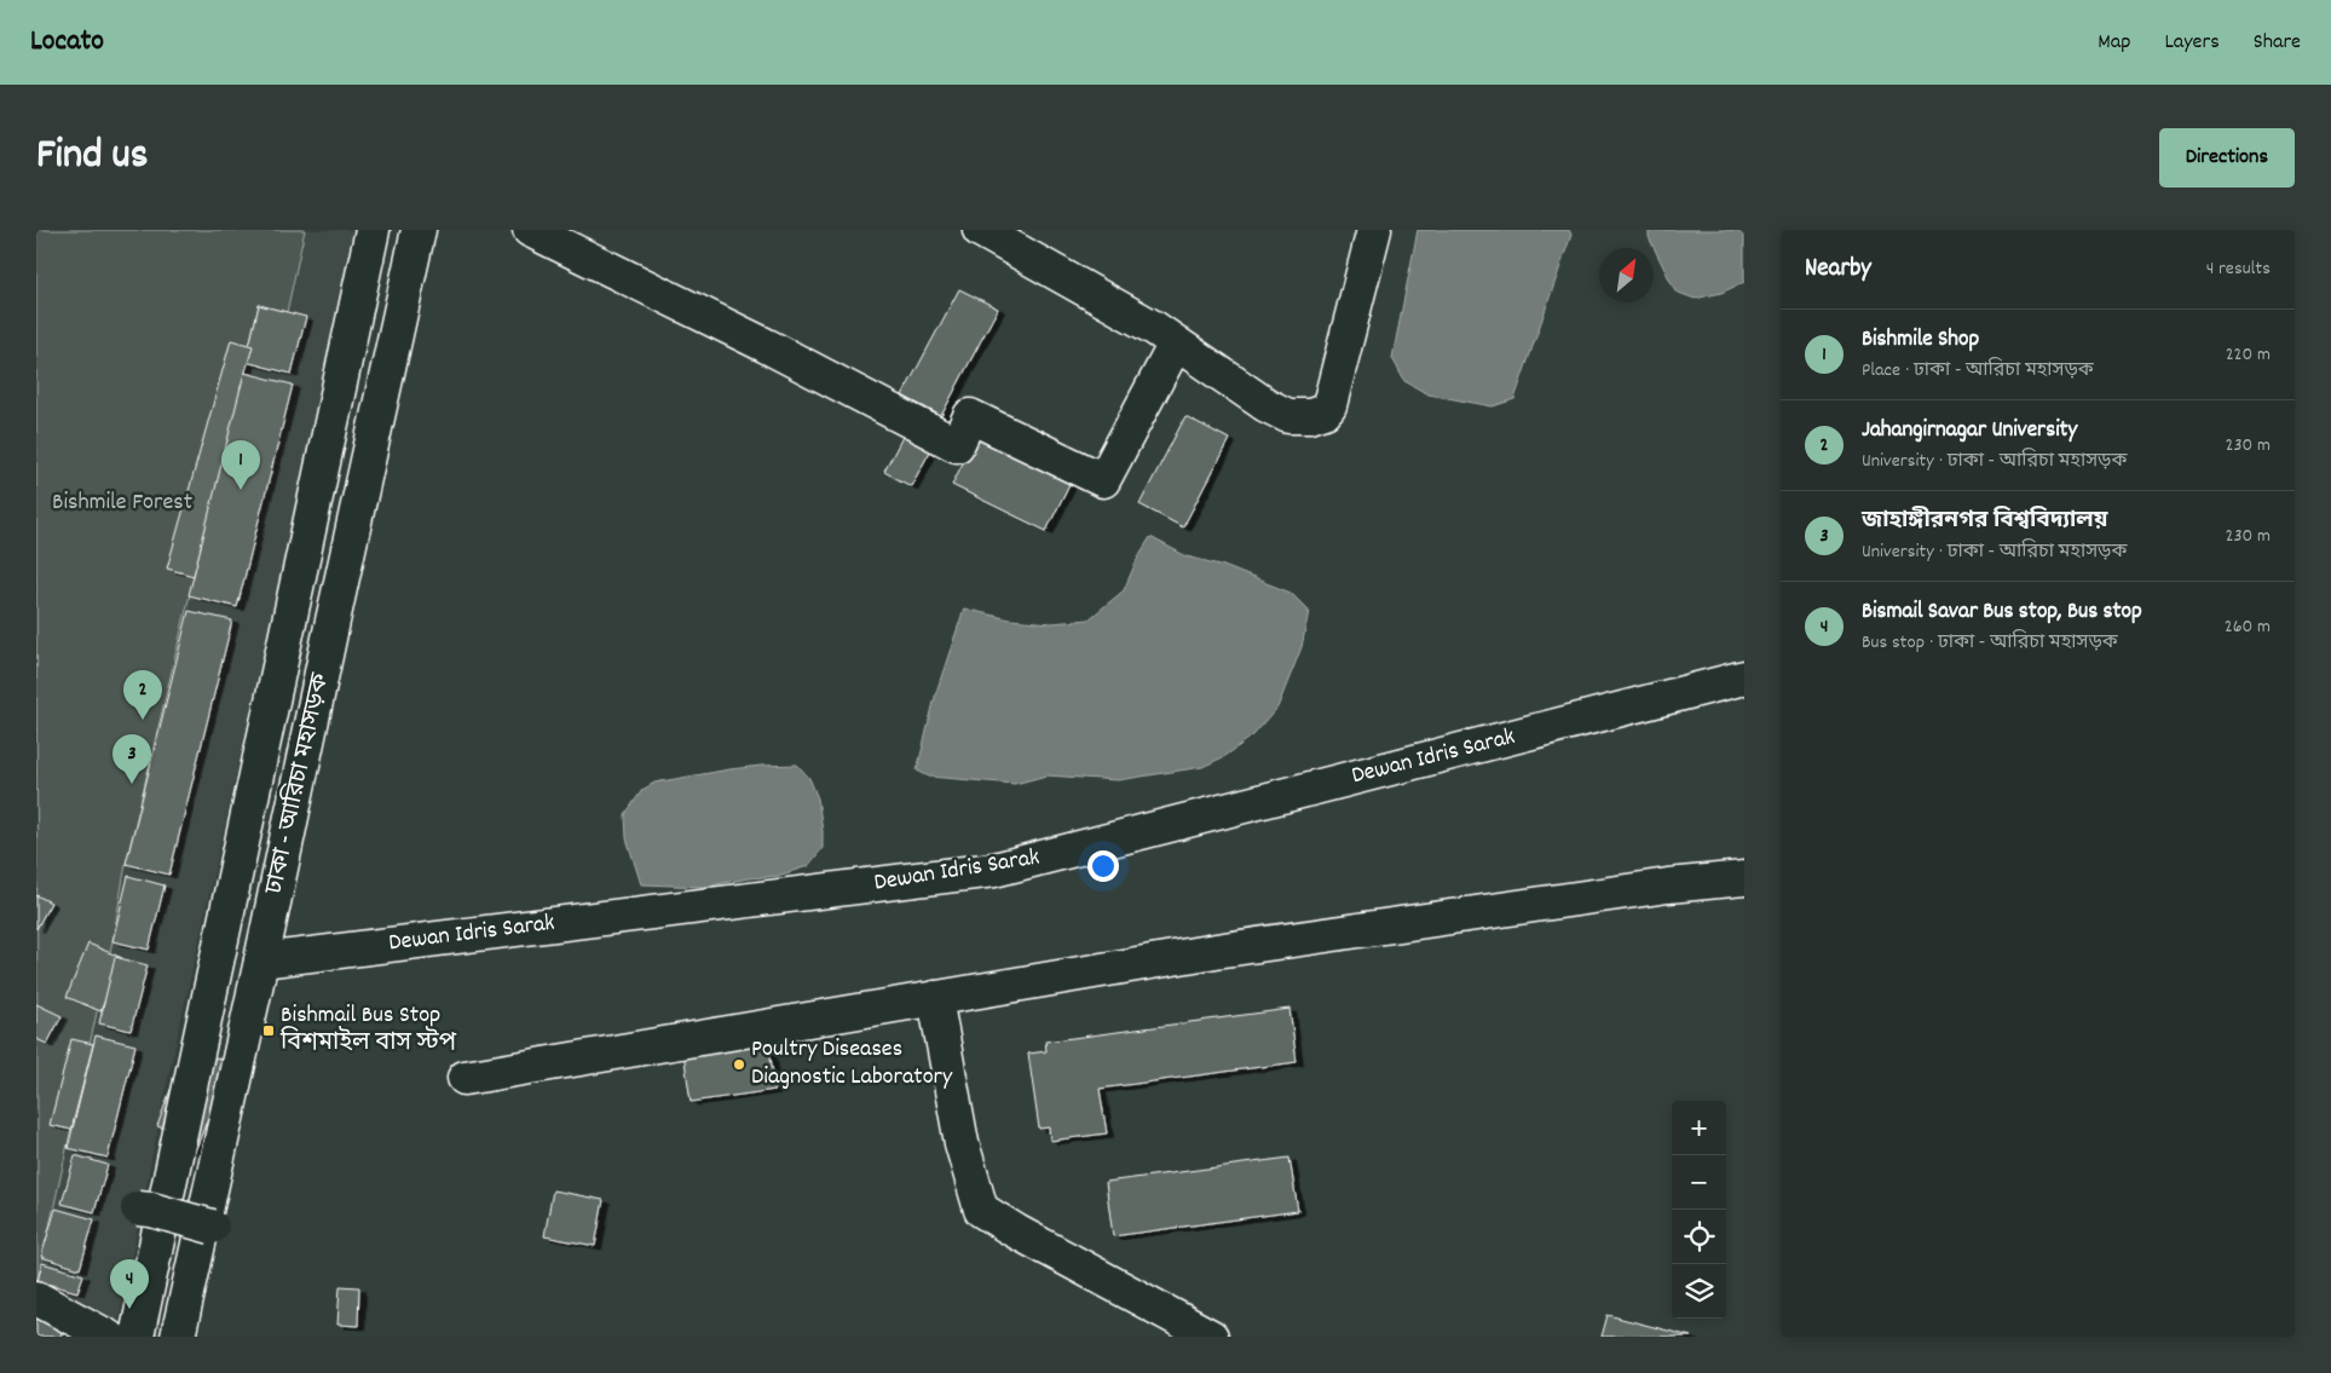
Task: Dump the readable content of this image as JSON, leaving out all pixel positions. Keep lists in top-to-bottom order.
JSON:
{
  "streets": {
    "main road": ["Dewan Idris Sarak", "ঢাকা - আরিচা মহাসড়ক"]
  },
  "crossings": [
    ["Dewan Idris Sarak", "ঢাকা - আরিচা মহাসড়ক"]
  ],
  "parks": ["Bishmile Forest"],
  "places": {
    "transit": ["Bishmail Bus Stop বিশমাইল বাস স্টপ"],
    "other": ["Poultry Diseases Diagnostic Laboratory"]
  },
  "north": "top right",
  "page": {
    "header": "Locato",
    "nav": ["Map", "Layers", "Share"],
    "title": "Find us",
    "buttons": "Directions",
    "heading": ["Nearby", "4 results"],
    "list": [
      {
        "mark": "1",
        "name": "Bishmile Shop",
        "note": "Place · ঢাকা - আরিচা মহাসড়ক",
        "value": "220 m"
      },
      {
        "mark": "2",
        "name": "Jahangirnagar University",
        "note": "University · ঢাকা - আরিচা মহাসড়ক",
        "value": "230 m"
      },
      {
        "mark": "3",
        "name": "জাহাঙ্গীরনগর বিশ্ববিদ্যালয়",
        "note": "University · ঢাকা - আরিচা মহাসড়ক",
        "value": "230 m"
      },
      {
        "mark": "4",
        "name": "Bismail Savar Bus stop, Bus stop",
        "note": "Bus stop · ঢাকা - আরিচা মহাসড়ক",
        "value": "260 m"
      }
    ],
    "pins": [
      "1",
      "2",
      "3",
      "4"
    ],
    "map_buttons": ["+", "−"]
  }
}
